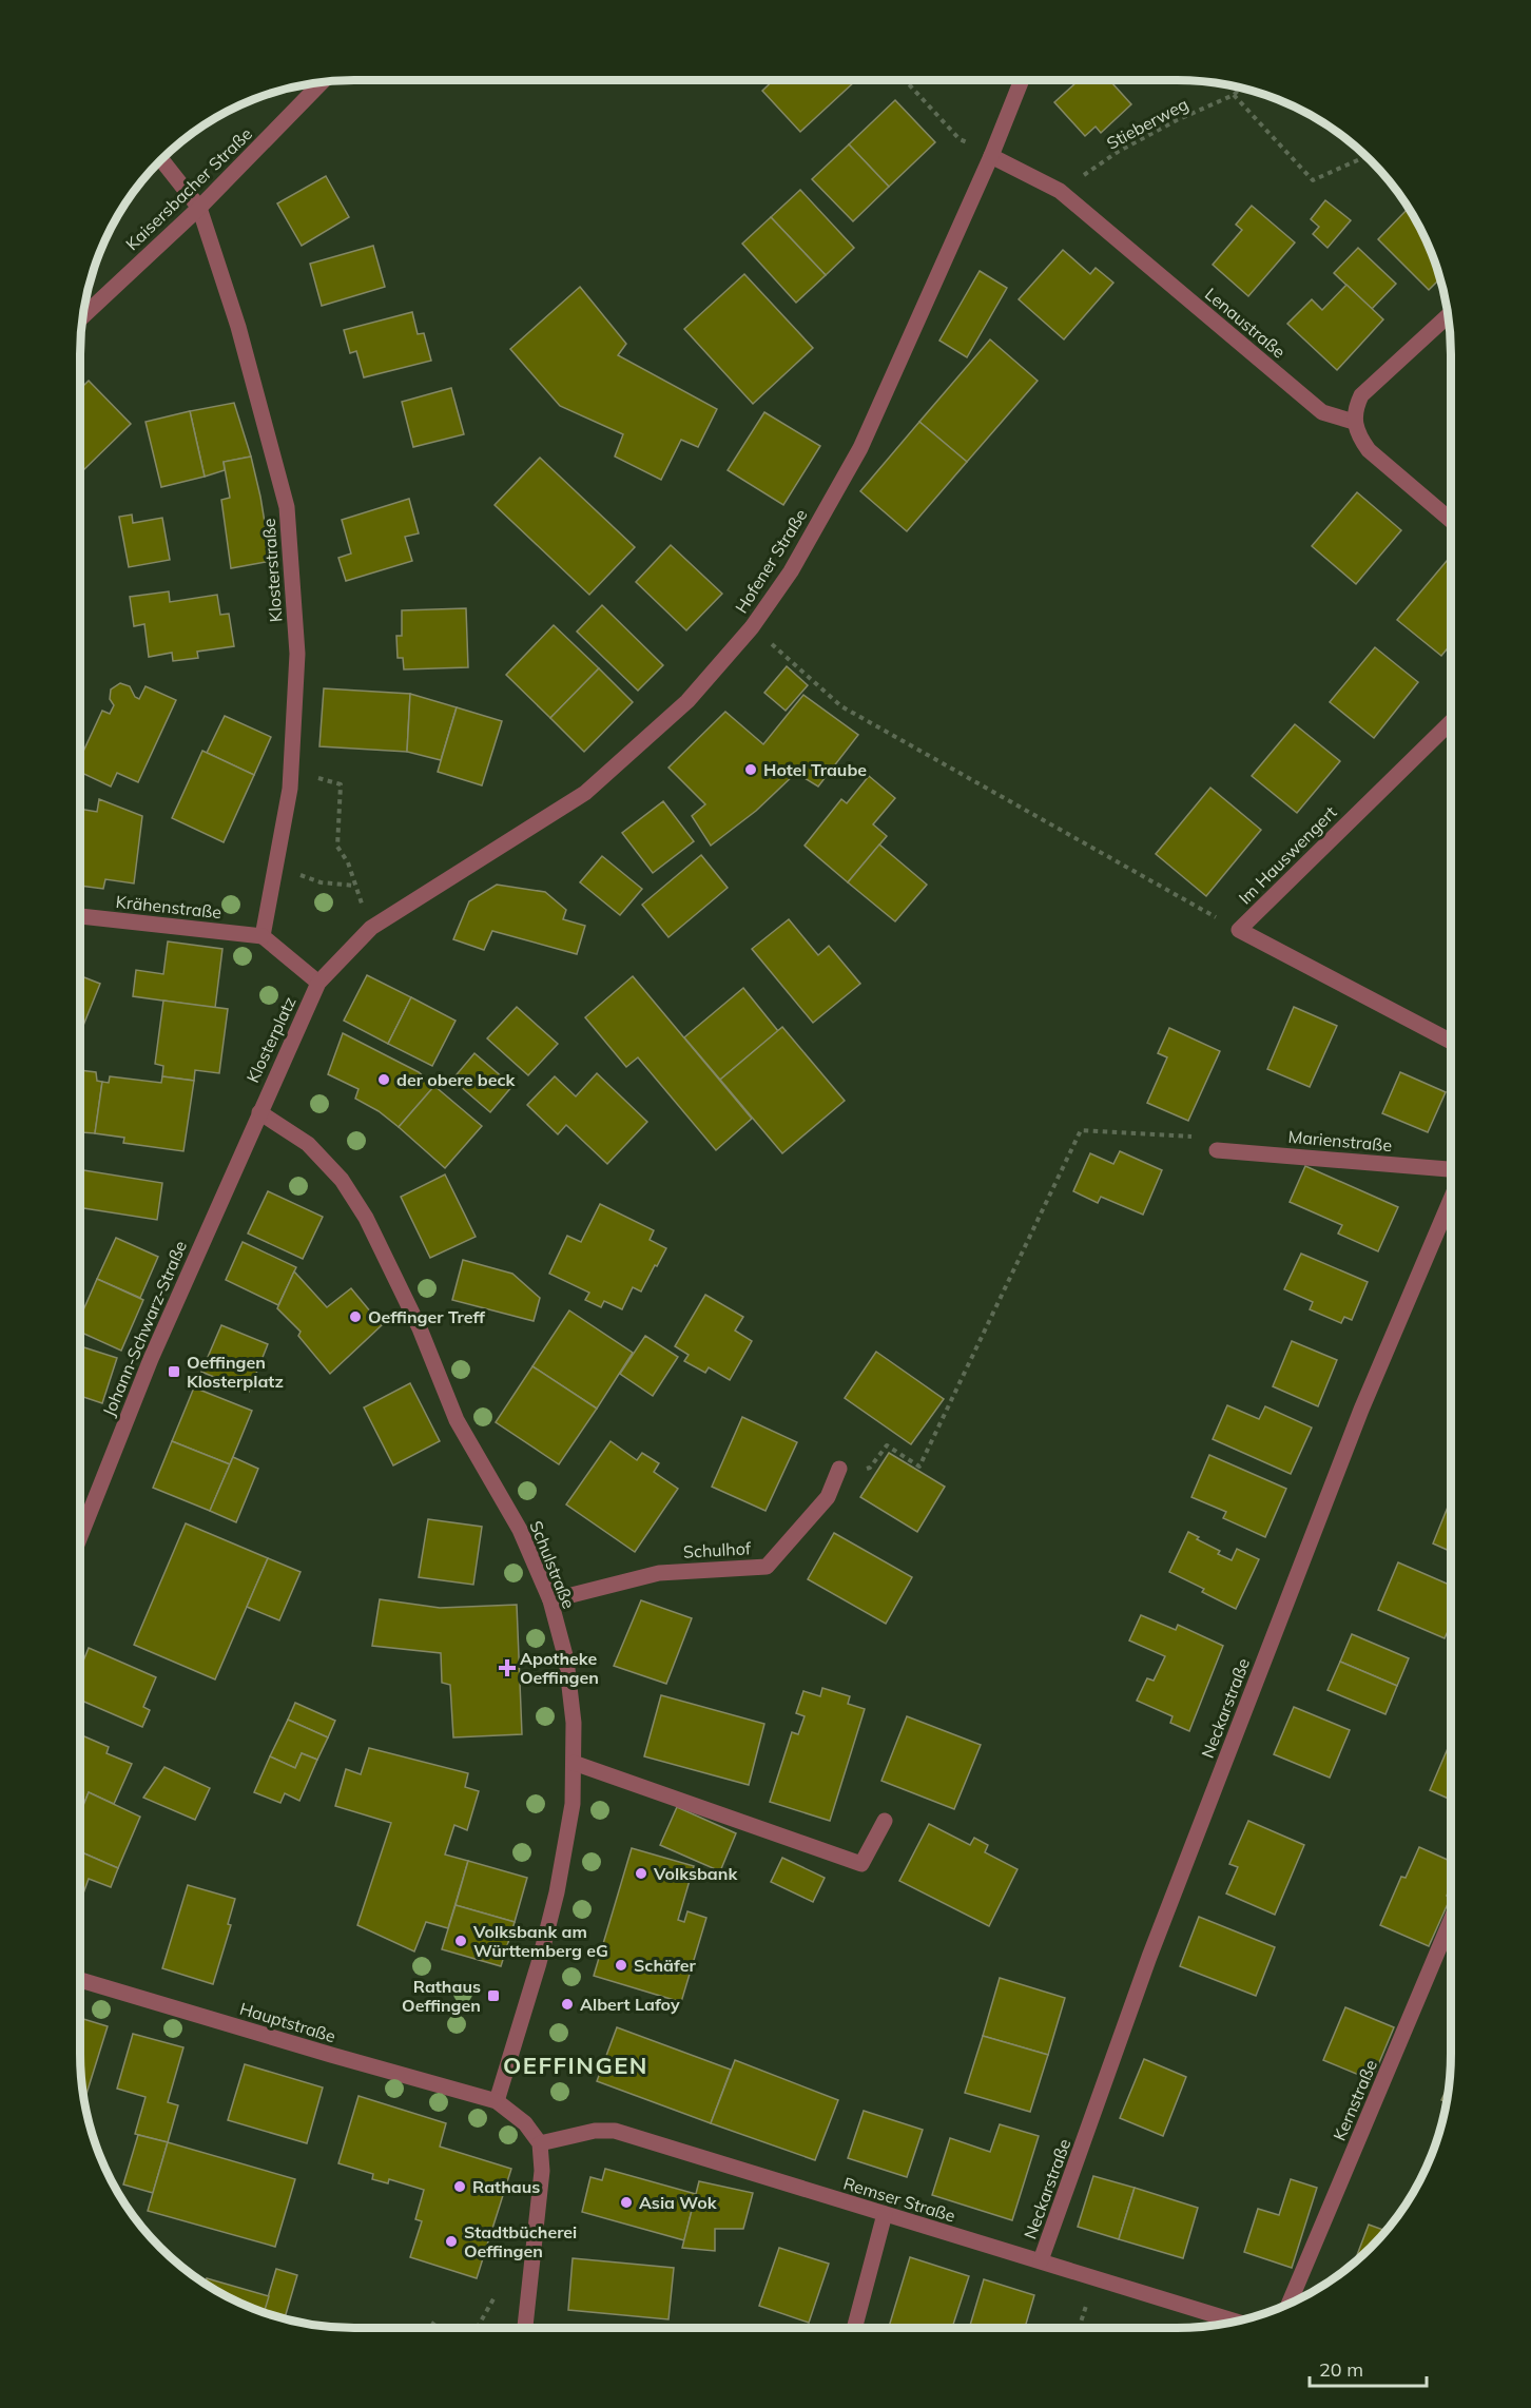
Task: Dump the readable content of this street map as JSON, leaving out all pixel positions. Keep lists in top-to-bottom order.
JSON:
{
  "streets": {
    "street": [
      "Kaisersbacher Straße",
      "Lenaustraße",
      "Hofener Straße",
      "Klosterstraße",
      "Im Hauswengert",
      "Krähenstraße",
      "Klosterplatz",
      "Marienstraße",
      "Johann-Schwarz-Straße",
      "Schulhof",
      "Schulstraße",
      "Neckarstraße",
      "Hauptstraße",
      "Kernstraße",
      "Remser Straße"
    ],
    "path": ["Stieberweg"]
  },
  "crossings": [
    ["Stieberweg", "Lenaustraße"],
    ["Kaisersbacher Straße", "Klosterstraße"],
    ["Lenaustraße", "Hofener Straße"],
    ["Hofener Straße", "Klosterplatz"],
    ["Klosterstraße", "Krähenstraße"],
    ["Klosterplatz", "Johann-Schwarz-Straße"],
    ["Klosterplatz", "Schulstraße"],
    ["Johann-Schwarz-Straße", "Schulstraße"],
    ["Schulhof", "Schulstraße"],
    ["Schulstraße", "Hauptstraße"],
    ["Neckarstraße", "Remser Straße"]
  ],
  "districts": ["OEFFINGEN"],
  "places": {
    "other": [
      "Hotel Traube",
      "der obere beck",
      "Oeffinger Treff",
      "Volksbank",
      "Volksbank am Württemberg eG",
      "Schäfer",
      "Albert Lafoy",
      "Rathaus",
      "Asia Wok",
      "Stadtbücherei Oeffingen"
    ],
    "transit": ["Oeffingen Klosterplatz", "Rathaus Oeffingen"],
    "health": ["Apotheke Oeffingen"]
  },
  "scale_bar": "20 m"
}
